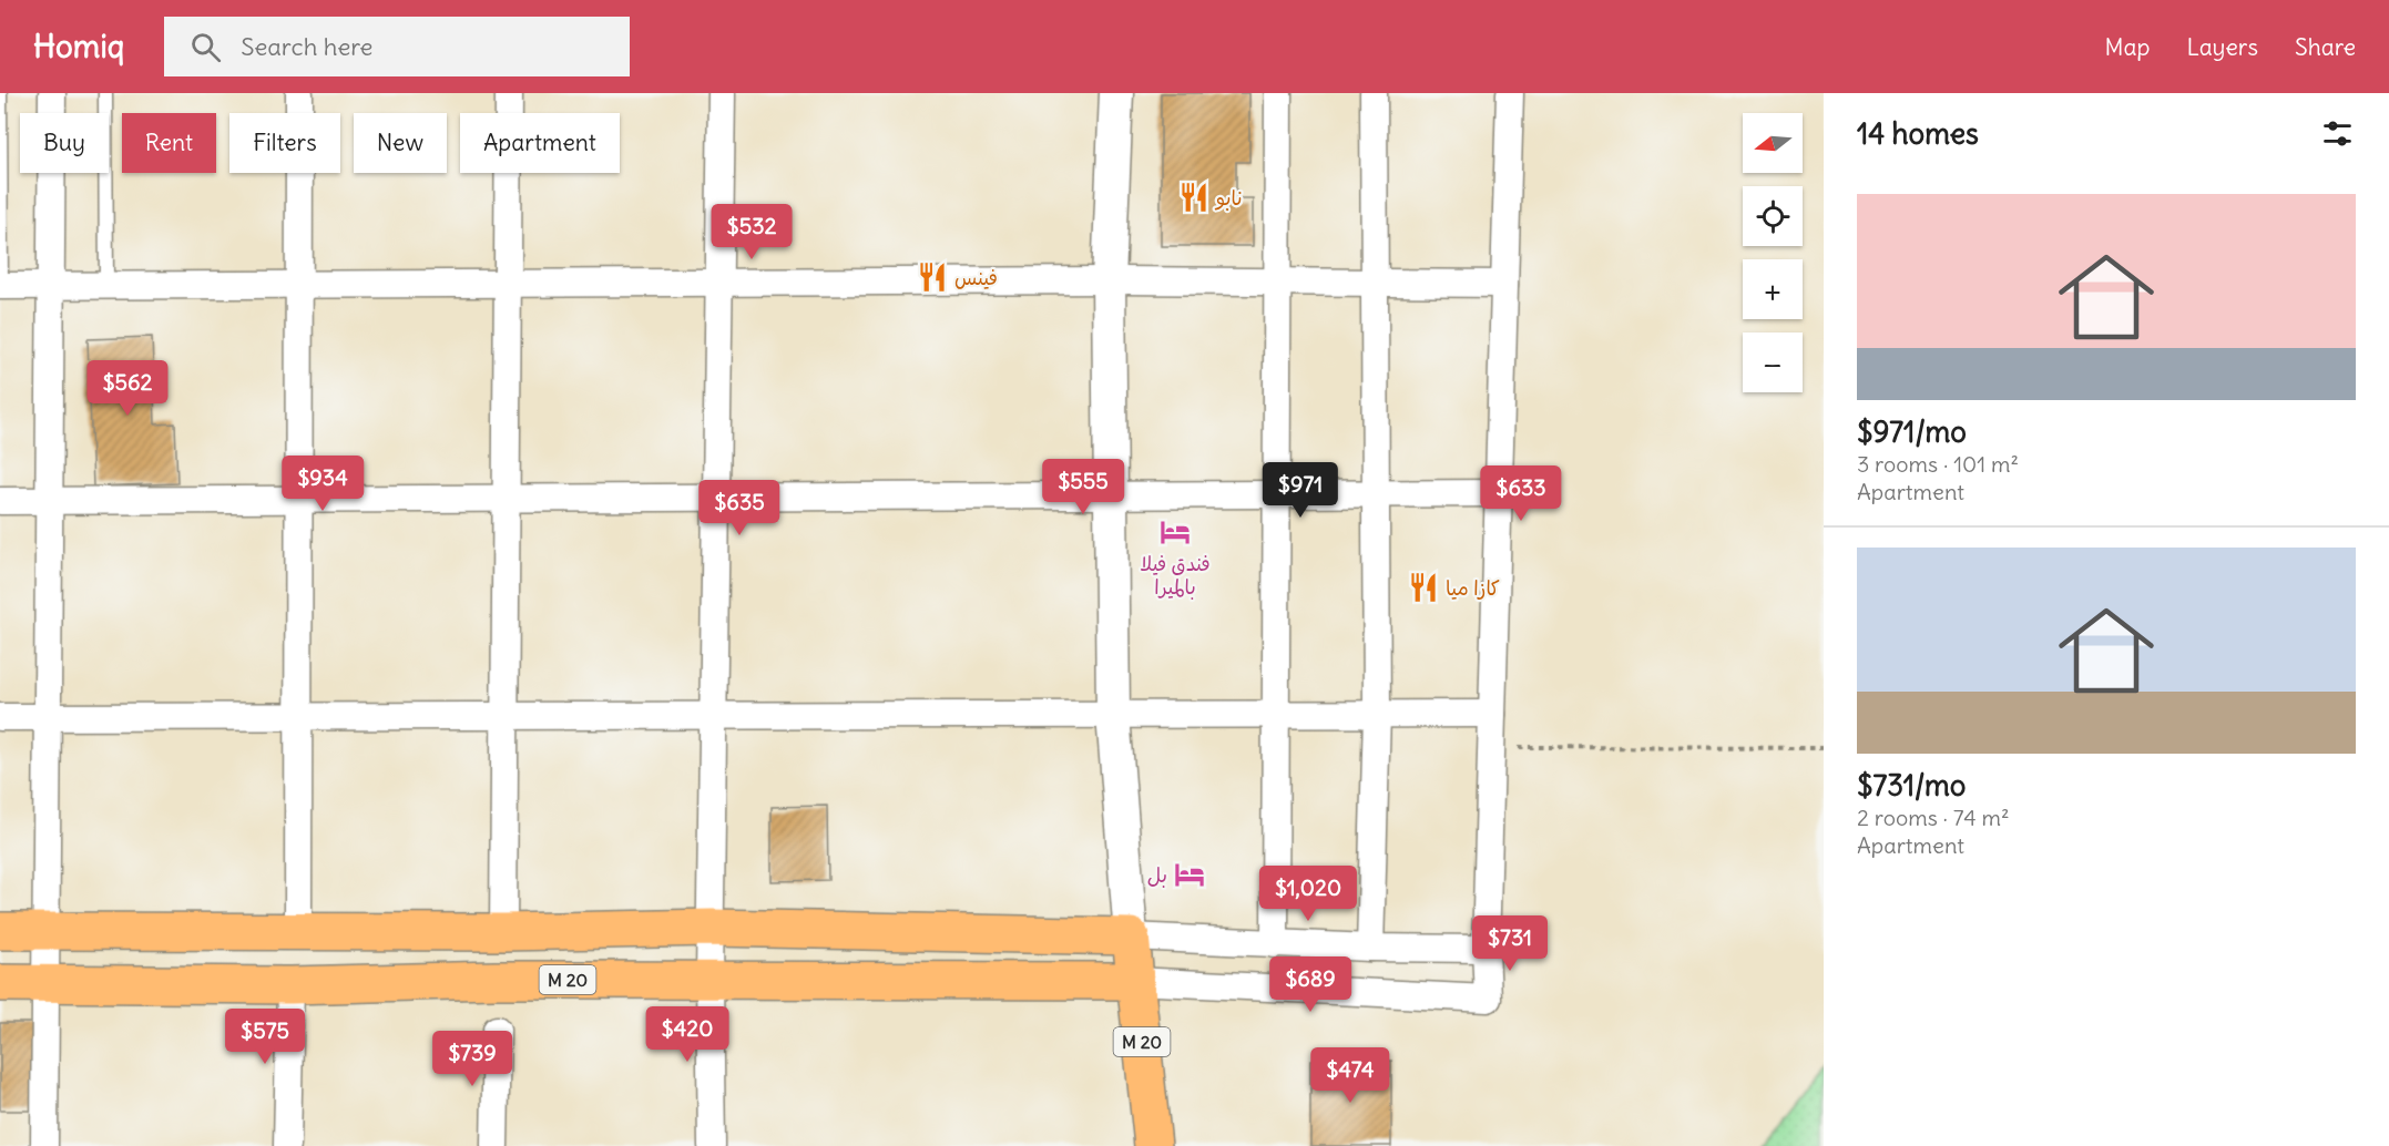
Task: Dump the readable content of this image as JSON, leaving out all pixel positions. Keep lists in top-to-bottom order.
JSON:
{
  "streets": {
    "main road": ["M 20"]
  },
  "places": {
    "restaurant": ["نابو", "فينس", "كازا ميا"],
    "hotel": ["فندق فيلا بالميرا", "بل"]
  },
  "north": "left",
  "page": {
    "header": "Homiq",
    "search": "Search here",
    "nav": ["Map", "Layers", "Share"],
    "heading": "14 homes",
    "map_buttons": ["+", "−"],
    "chip": [
      "Buy",
      "Rent",
      "Filters",
      "New",
      "Apartment"
    ],
    "list": [
      {
        "name": "$971/mo",
        "note": "3 rooms · 101 m² · Apartment"
      },
      {
        "name": "$731/mo",
        "note": "2 rooms · 74 m² · Apartment"
      }
    ],
    "price": [
      "$532",
      "$562",
      "$934",
      "$555",
      "$971",
      "$633",
      "$635",
      "$1,020",
      "$731",
      "$689",
      "$420",
      "$575",
      "$739",
      "$474"
    ]
  }
}
